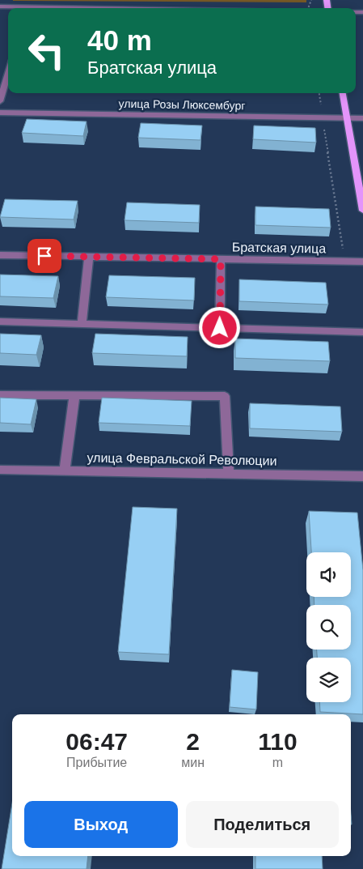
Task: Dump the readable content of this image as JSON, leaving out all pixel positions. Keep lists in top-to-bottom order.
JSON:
{
  "streets": {
    "street": ["улица Розы Люксембург", "Братская улица", "улица Февральской Революции"]
  },
  "page": {
    "turn": ["40 m", "Братская улица"],
    "eta": [
      "06:47",
      "Прибытие",
      "2",
      "мин",
      "110",
      "m"
    ],
    "buttons": ["Выход", "Поделиться"]
  }
}
